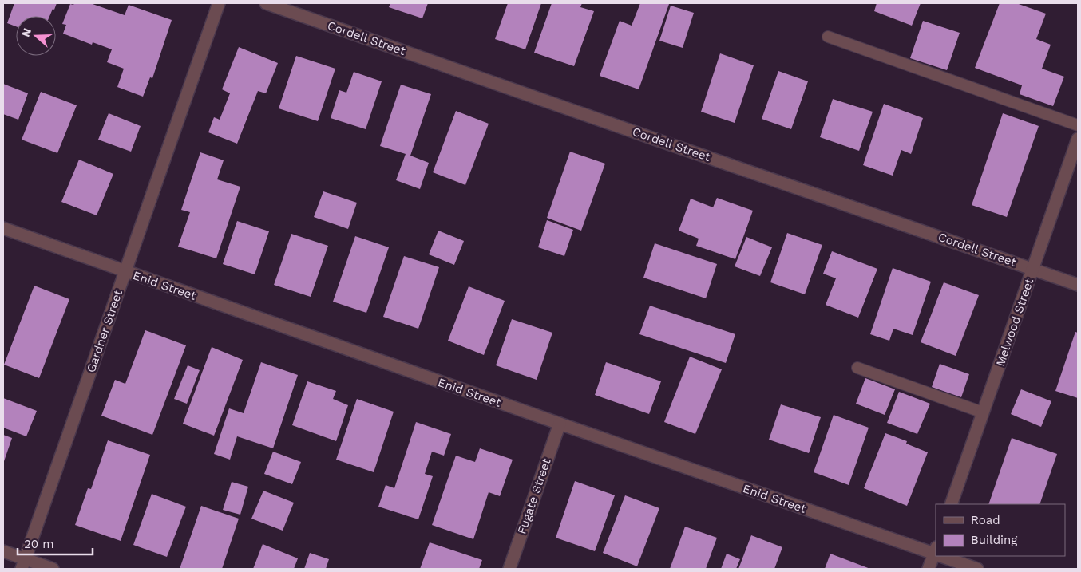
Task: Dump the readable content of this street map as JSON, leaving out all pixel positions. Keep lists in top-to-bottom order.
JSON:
{
  "streets": {
    "street": [
      "Cordell Street",
      "Enid Street",
      "Melwood Street",
      "Gardner Street",
      "Fugate Street"
    ]
  },
  "crossings": [
    ["Cordell Street", "Melwood Street"],
    ["Enid Street", "Gardner Street"],
    ["Enid Street", "Fugate Street"]
  ],
  "legend": ["Road", "Building"],
  "scale_bar": "20 m",
  "north": "left"
}
